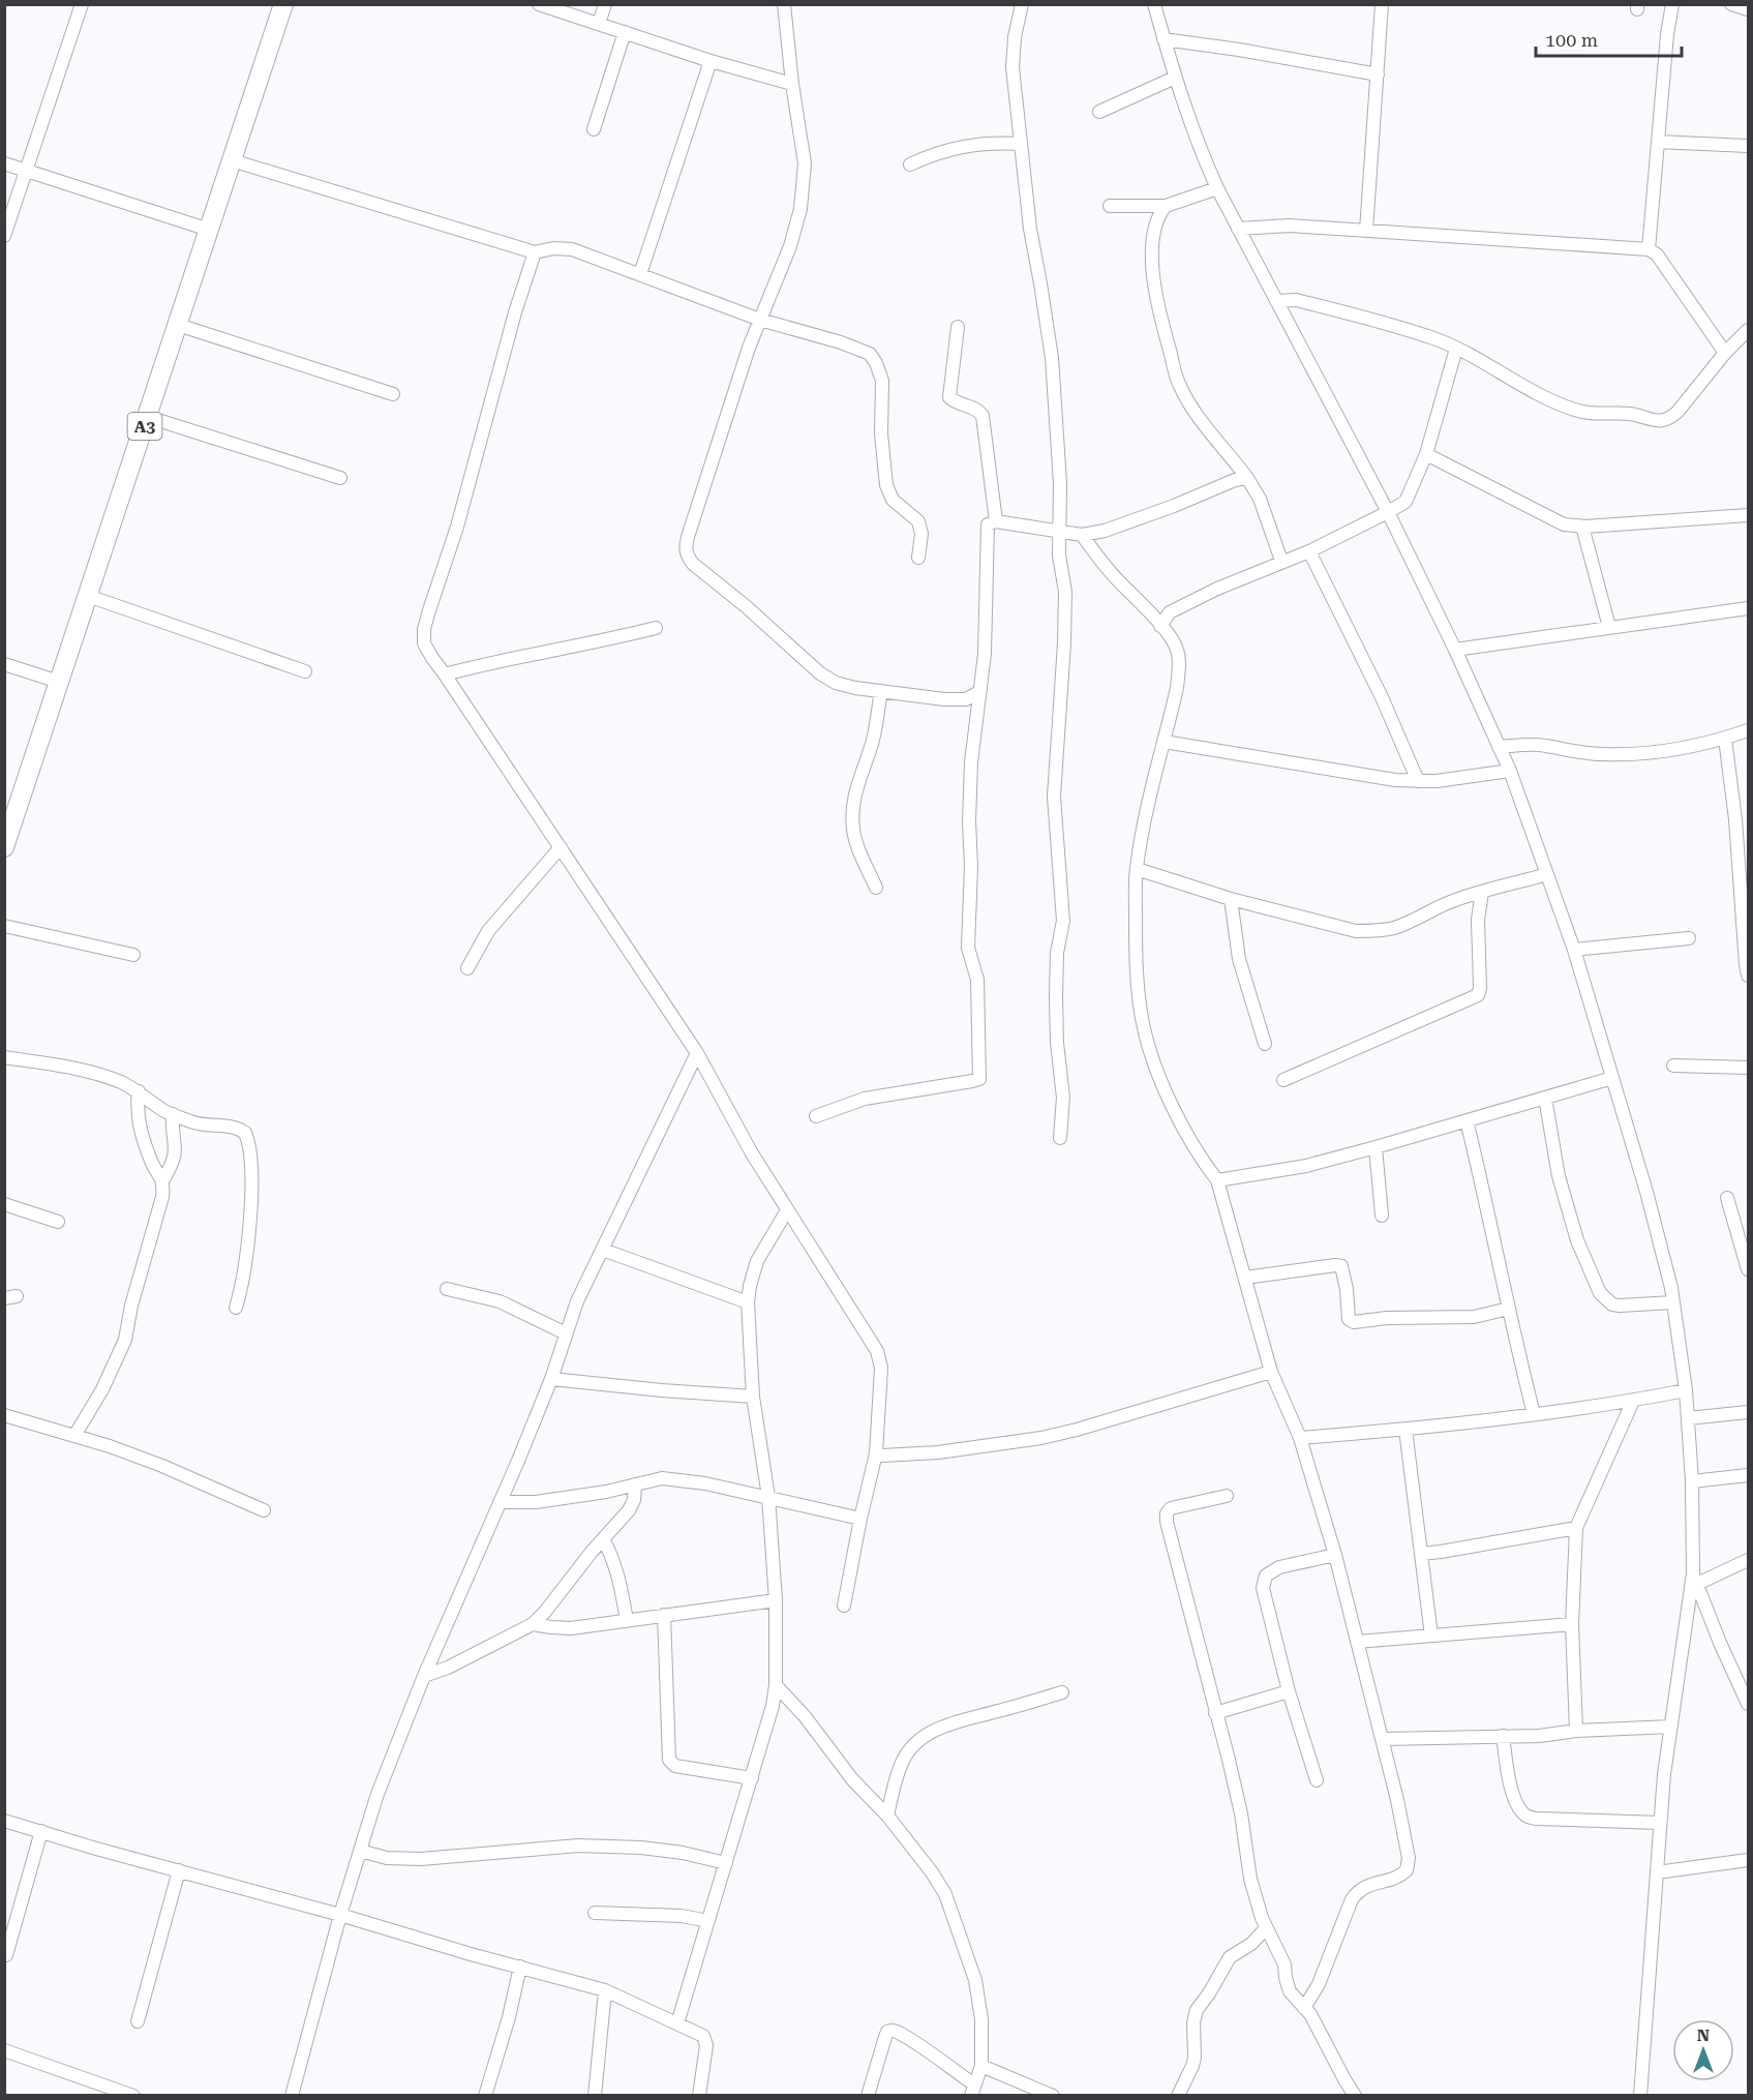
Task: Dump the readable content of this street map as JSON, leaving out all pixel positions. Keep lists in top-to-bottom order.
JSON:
{
  "streets": {
    "highway": ["A3"]
  },
  "scale_bar": "100 m",
  "north": "top"
}
